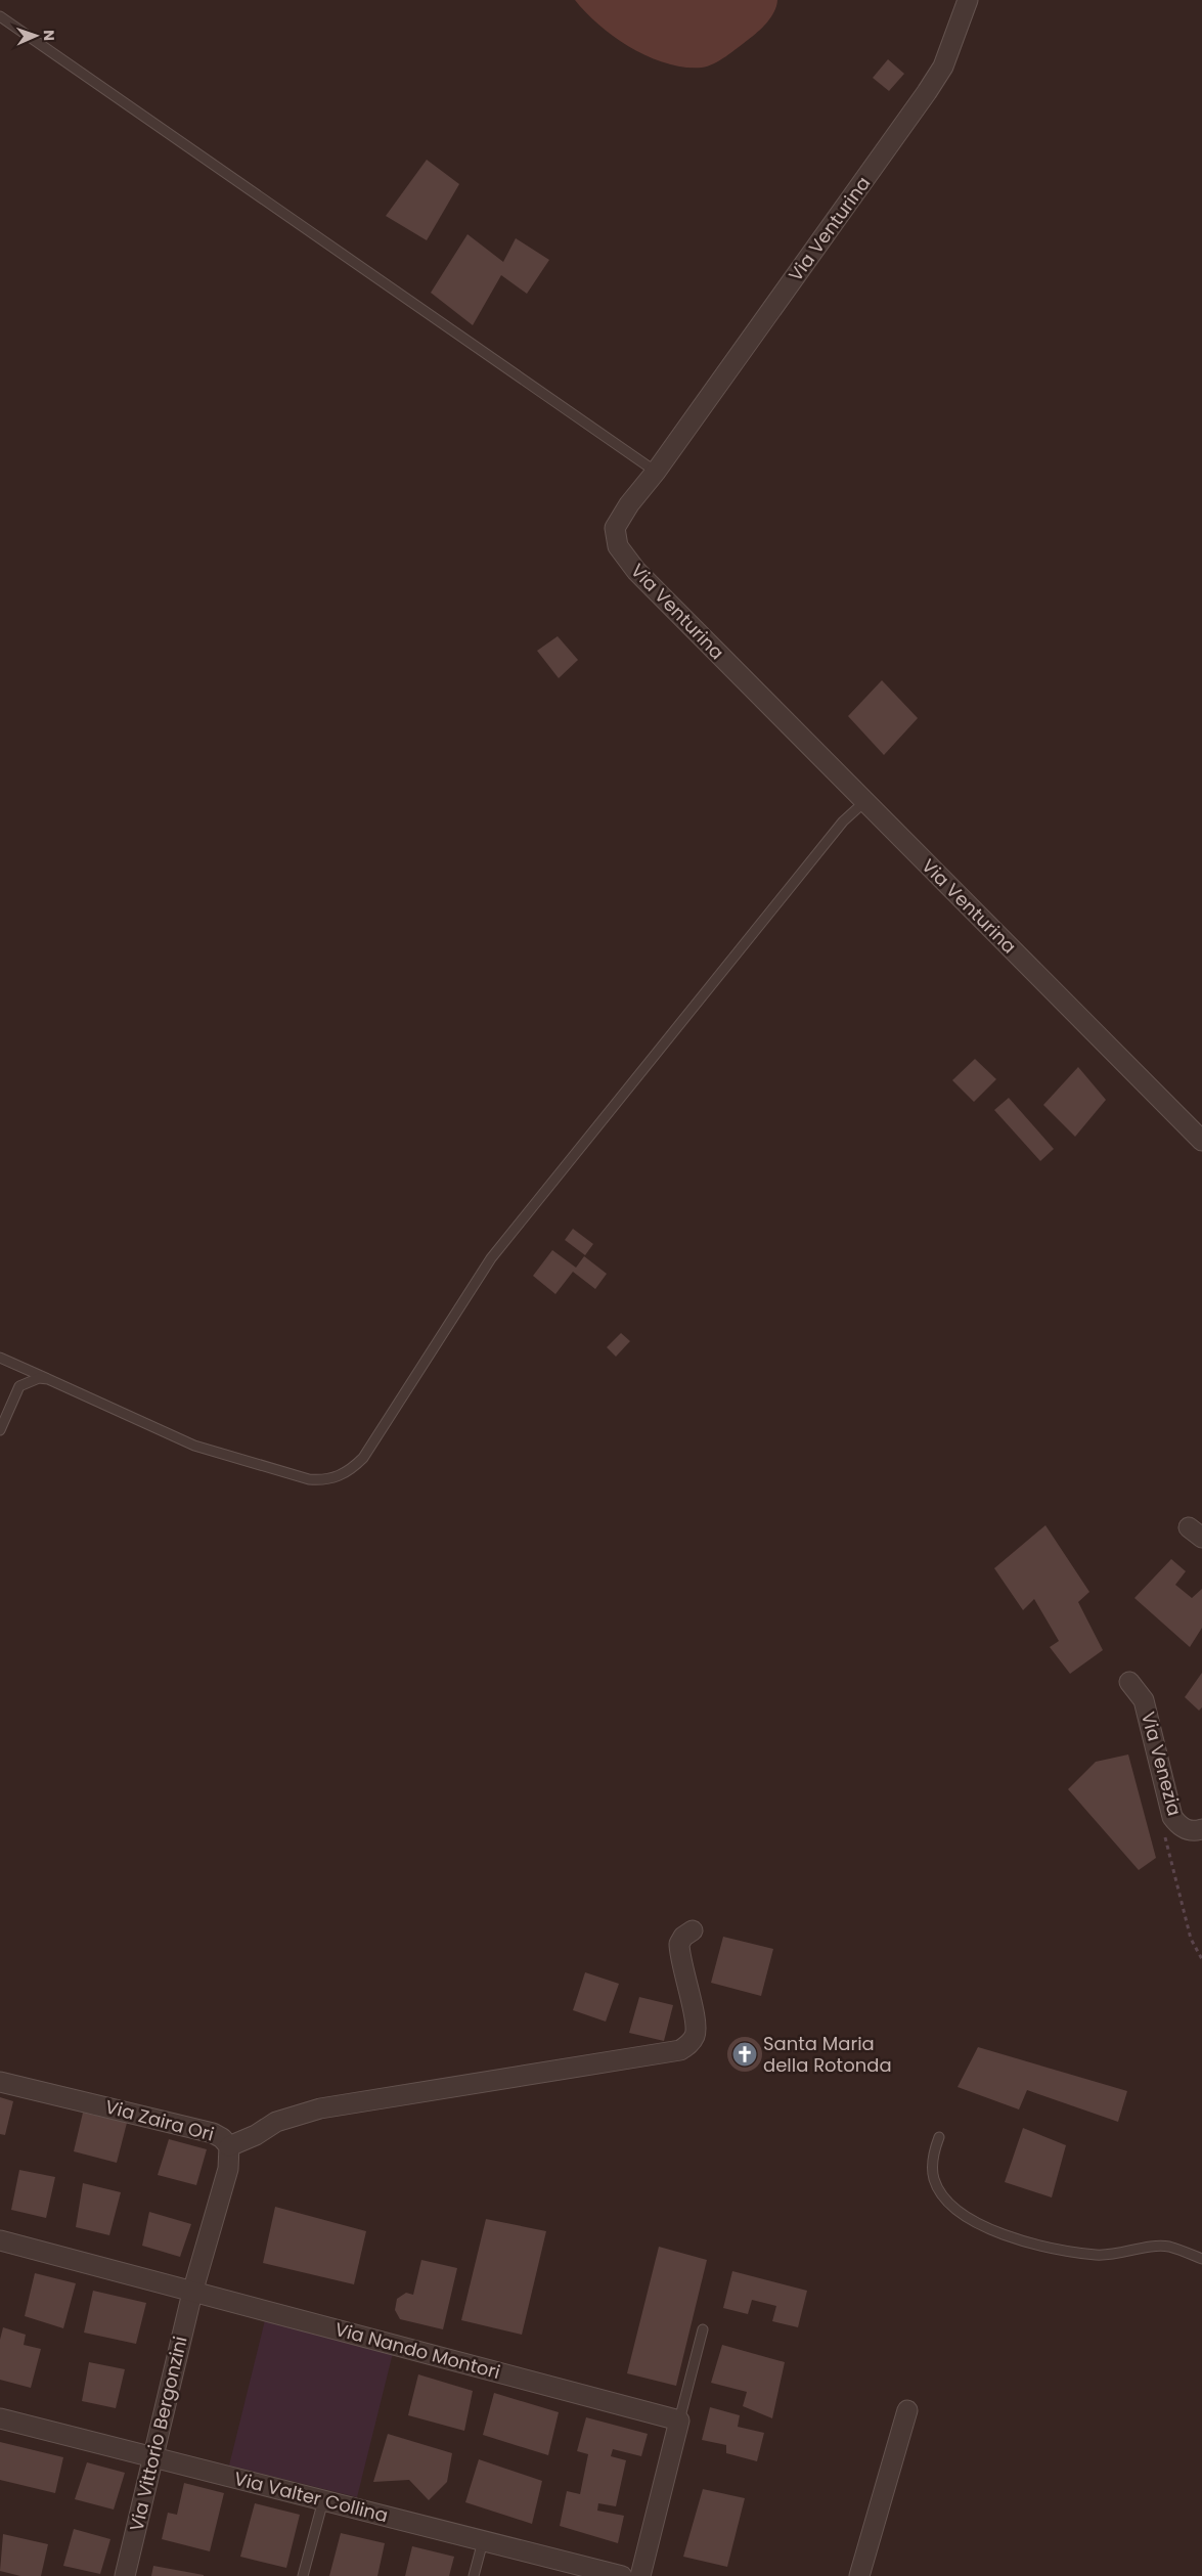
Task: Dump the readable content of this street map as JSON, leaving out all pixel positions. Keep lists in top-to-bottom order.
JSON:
{
  "streets": {
    "street": [
      "Via Venturina",
      "Via Venezia",
      "Via Zaira Ori",
      "Via Nando Montori",
      "Via Vittorio Bergonzini",
      "Via Valter Collina"
    ]
  },
  "crossings": [
    ["Via Zaira Ori", "Via Nando Montori"],
    ["Via Zaira Ori", "Via Vittorio Bergonzini"],
    ["Via Nando Montori", "Via Vittorio Bergonzini"],
    ["Via Vittorio Bergonzini", "Via Valter Collina"]
  ],
  "places": {
    "church": ["Santa Maria della Rotonda"]
  },
  "north": "right"
}
